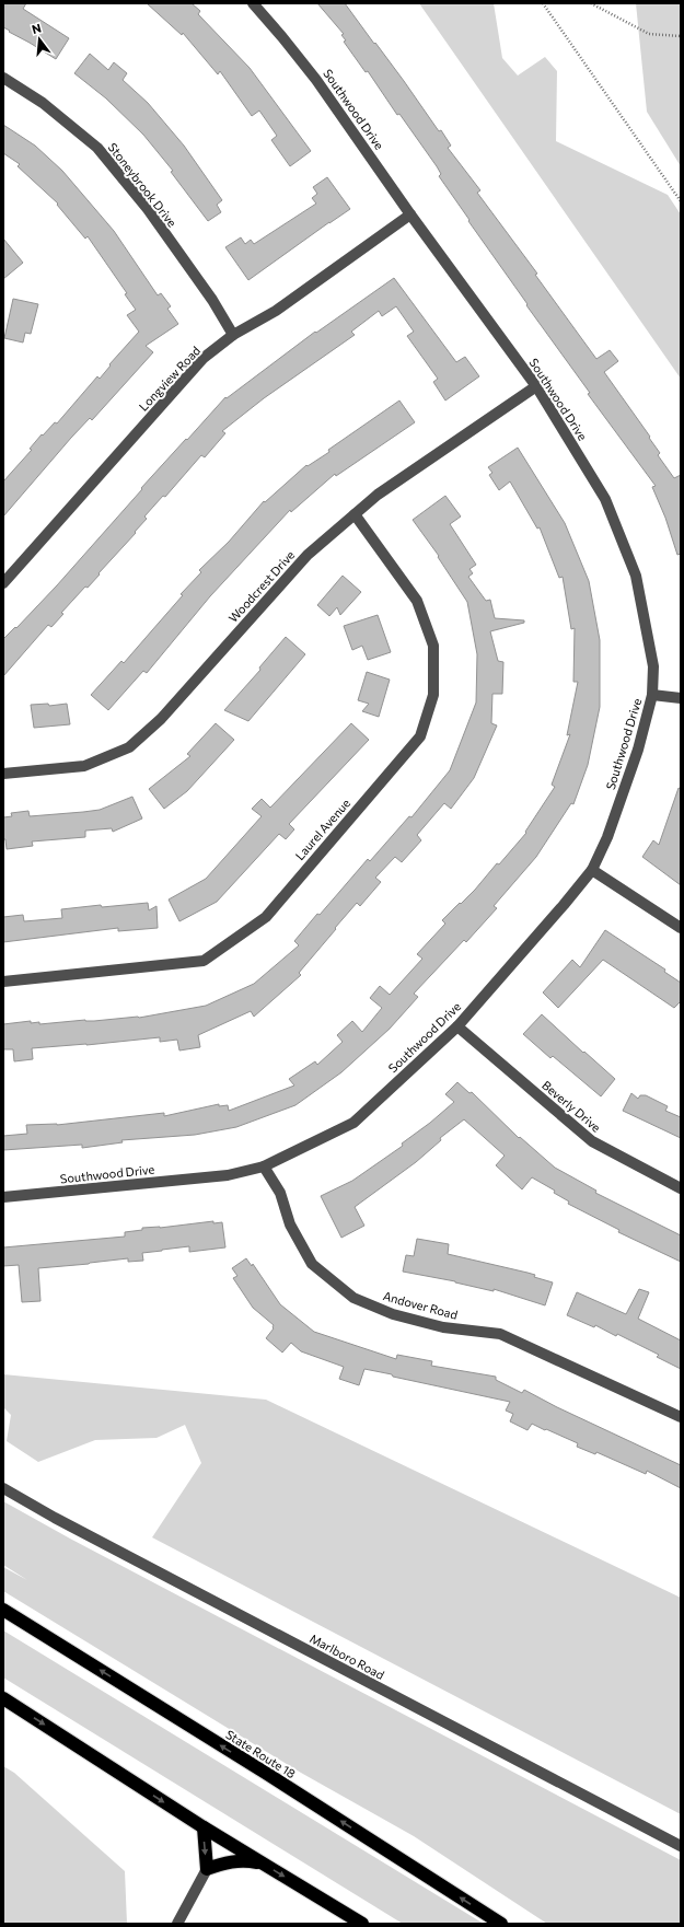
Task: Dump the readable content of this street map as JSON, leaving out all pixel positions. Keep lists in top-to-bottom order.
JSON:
{
  "streets": {
    "highway": ["State Route 18"],
    "street": [
      "Southwood Drive",
      "Stoneybrook Drive",
      "Longview Road",
      "Woodcrest Drive",
      "Laurel Avenue",
      "Beverly Drive",
      "Andover Road",
      "Marlboro Road"
    ]
  },
  "crossings": [
    ["Southwood Drive", "Longview Road"],
    ["Southwood Drive", "Woodcrest Drive"],
    ["Southwood Drive", "Beverly Drive"],
    ["Southwood Drive", "Andover Road"],
    ["Stoneybrook Drive", "Longview Road"],
    ["Woodcrest Drive", "Laurel Avenue"]
  ],
  "north": "top"
}
